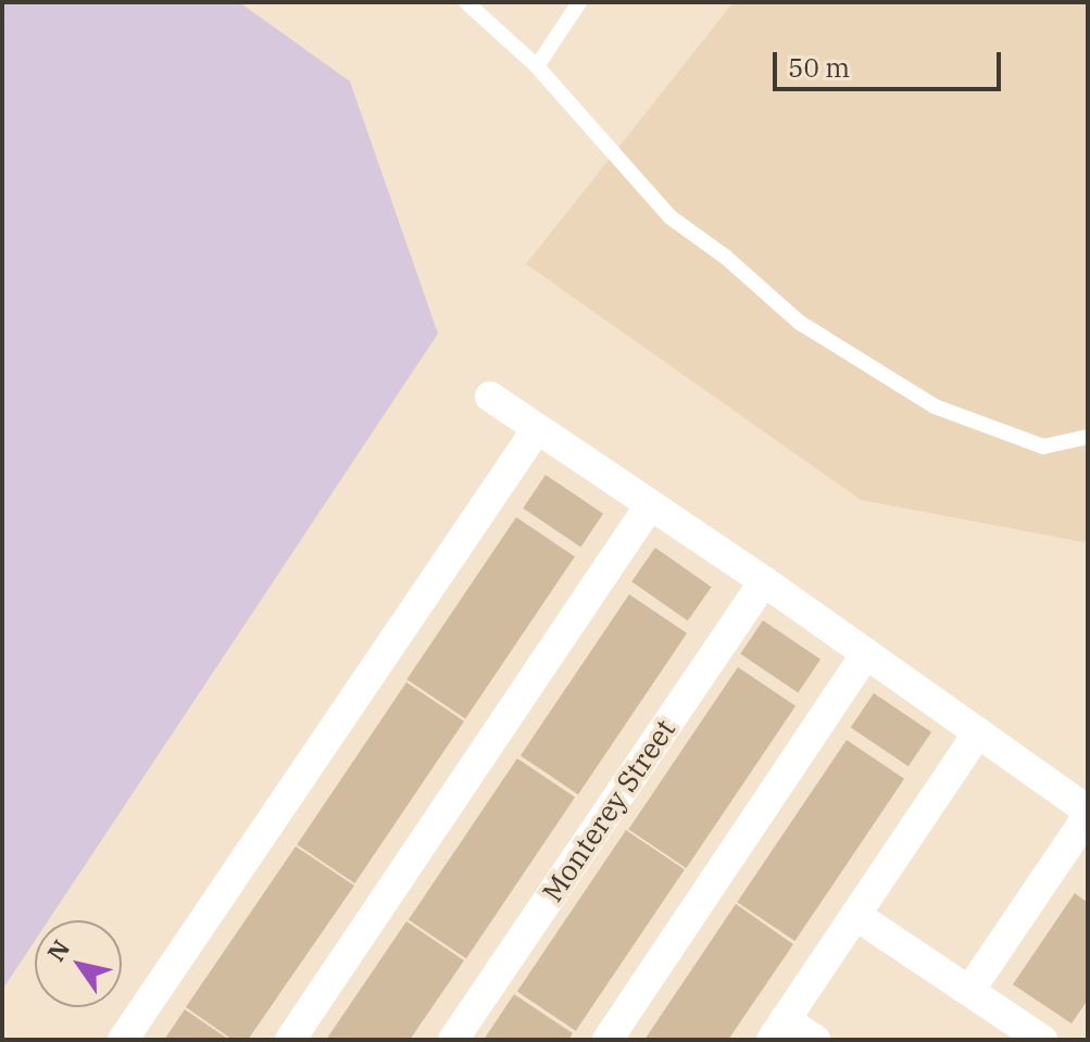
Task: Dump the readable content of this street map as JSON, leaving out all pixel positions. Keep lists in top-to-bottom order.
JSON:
{
  "streets": {
    "street": ["Monterey Street"]
  },
  "scale_bar": "50 m",
  "north": "top left"
}
